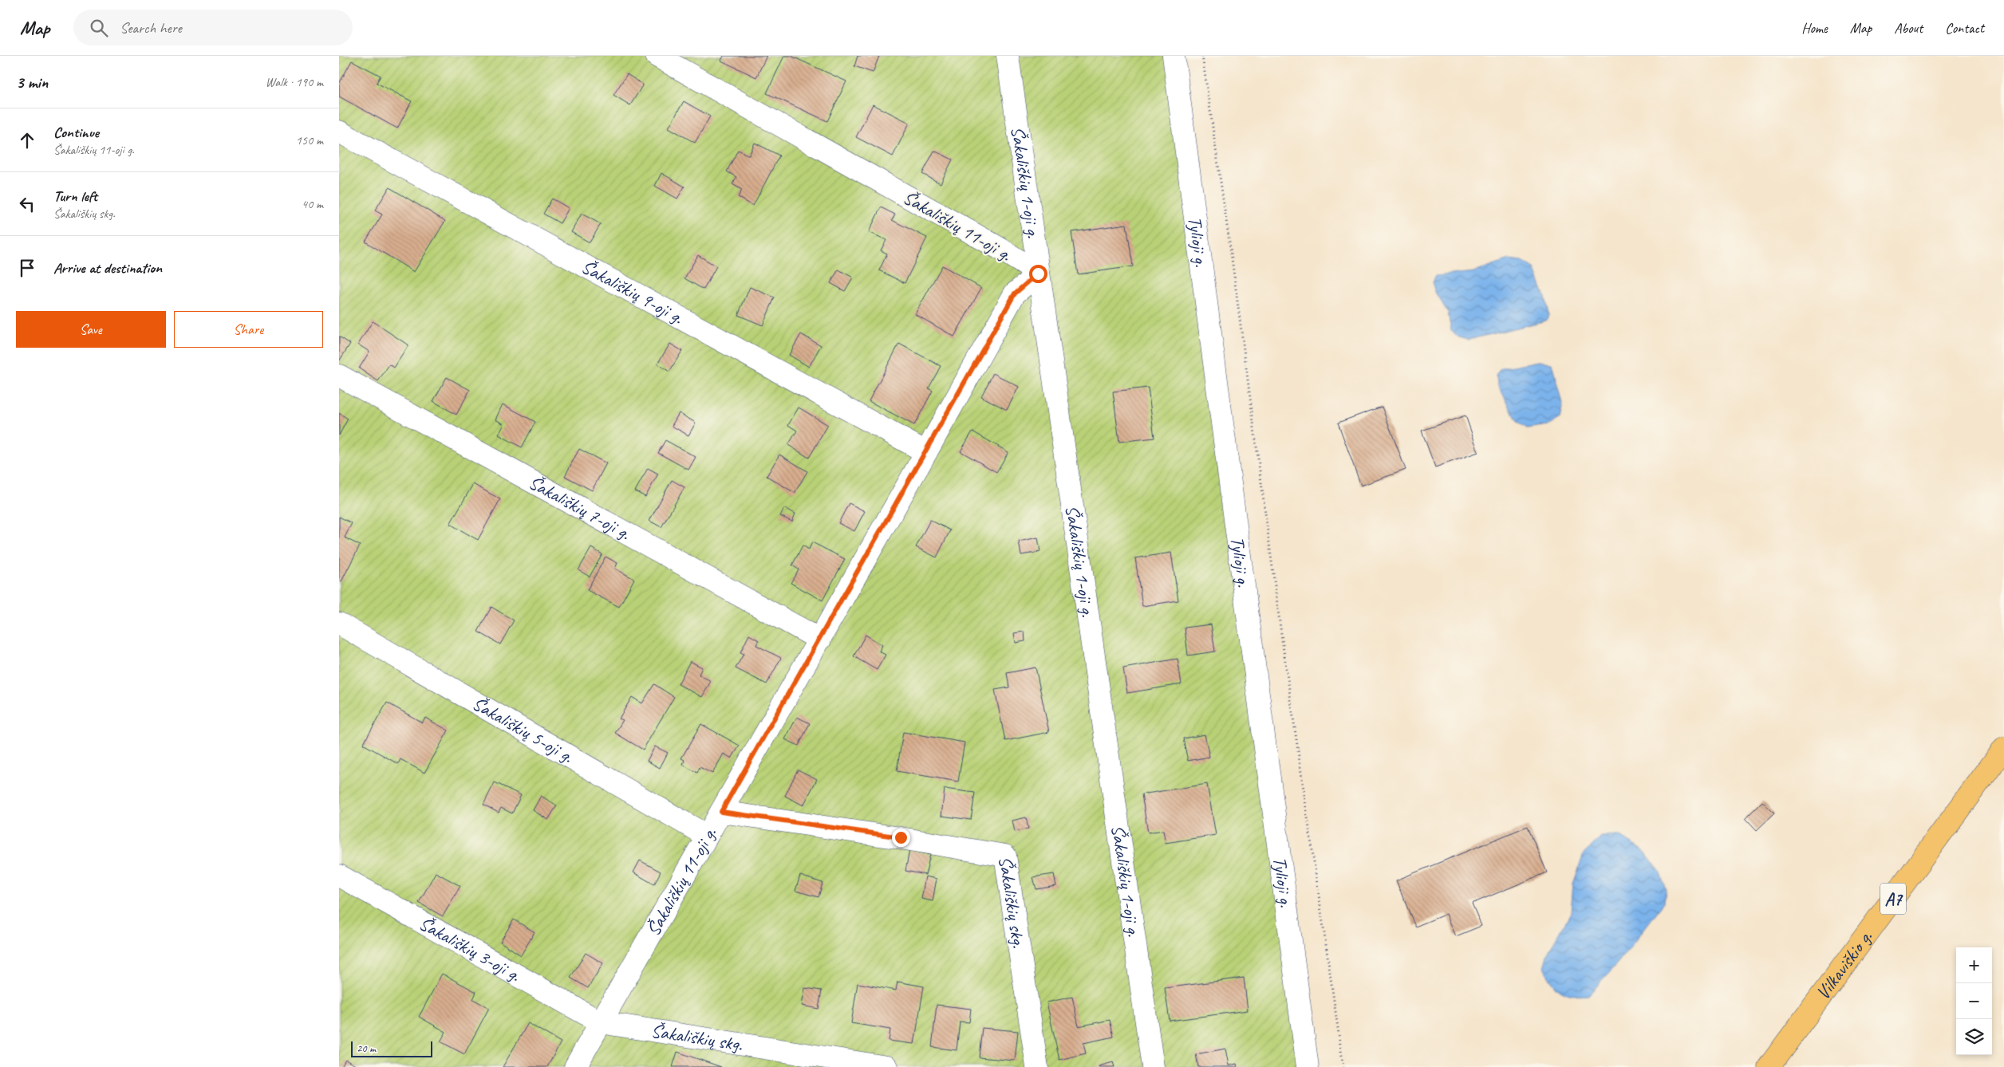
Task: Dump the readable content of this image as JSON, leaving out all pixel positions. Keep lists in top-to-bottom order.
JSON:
{
  "streets": {
    "highway": ["A7", "Vilkaviškio g."],
    "street": [
      "Šakališkių 1-oji g.",
      "Šakališkių 11-oji g.",
      "Tylioji g.",
      "Šakališkių 9-oji g.",
      "Šakališkių 7-oji g.",
      "Šakališkių 5-oji g.",
      "Šakališkių skg.",
      "Šakališkių 3-oji g."
    ]
  },
  "crossings": [
    ["Šakališkių 1-oji g.", "Šakališkių 11-oji g."],
    ["Šakališkių 11-oji g.", "Šakališkių 9-oji g."],
    ["Šakališkių 11-oji g.", "Šakališkių 7-oji g."],
    ["Šakališkių 11-oji g.", "Šakališkių 5-oji g."],
    ["Šakališkių 11-oji g.", "Šakališkių skg."],
    ["Šakališkių 11-oji g.", "Šakališkių 3-oji g."],
    ["Šakališkių skg.", "Šakališkių 3-oji g."]
  ],
  "scale_bar": "20 m",
  "page": {
    "header": "Map",
    "search": "Search here",
    "nav": [
      "Home",
      "Map",
      "About",
      "Contact"
    ],
    "heading": ["3 min", "Walk · 190 m"],
    "list": [
      ["Continue", "Šakališkių 11-oji g.", "150 m"],
      ["Turn left", "Šakališkių skg.", "40 m"],
      "Arrive at destination"
    ],
    "buttons": ["Save", "Share"],
    "map_buttons": ["+", "−"],
    "scale": "20 m"
  }
}
